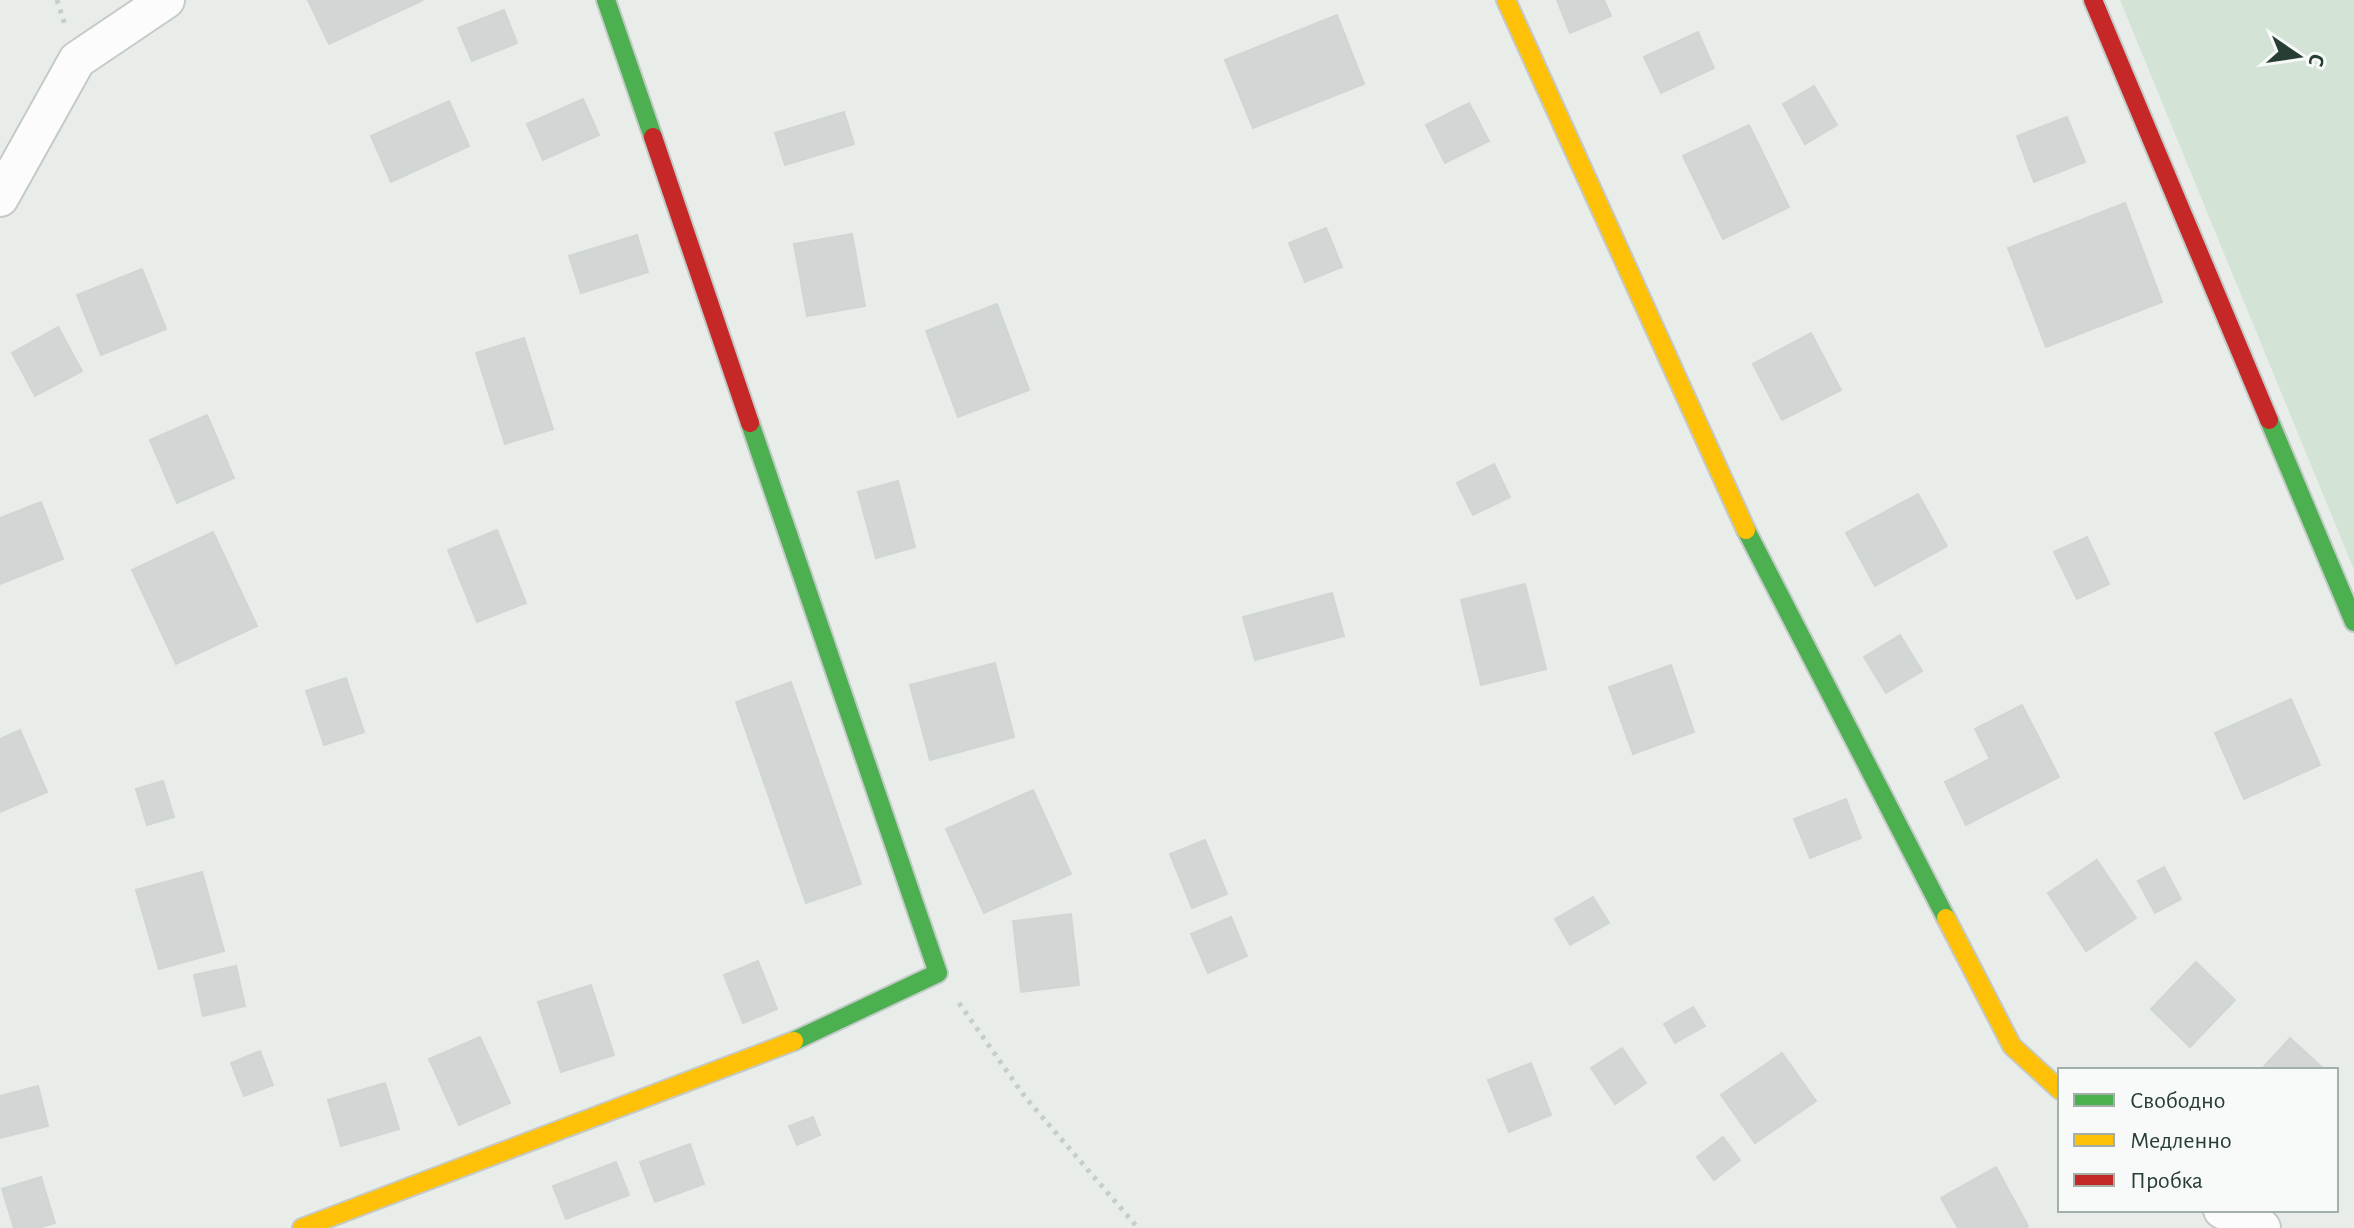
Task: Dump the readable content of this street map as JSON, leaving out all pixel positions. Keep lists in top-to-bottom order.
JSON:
{
  "legend": ["Свободно", "Медленно", "Пробка"],
  "north": "right"
}
